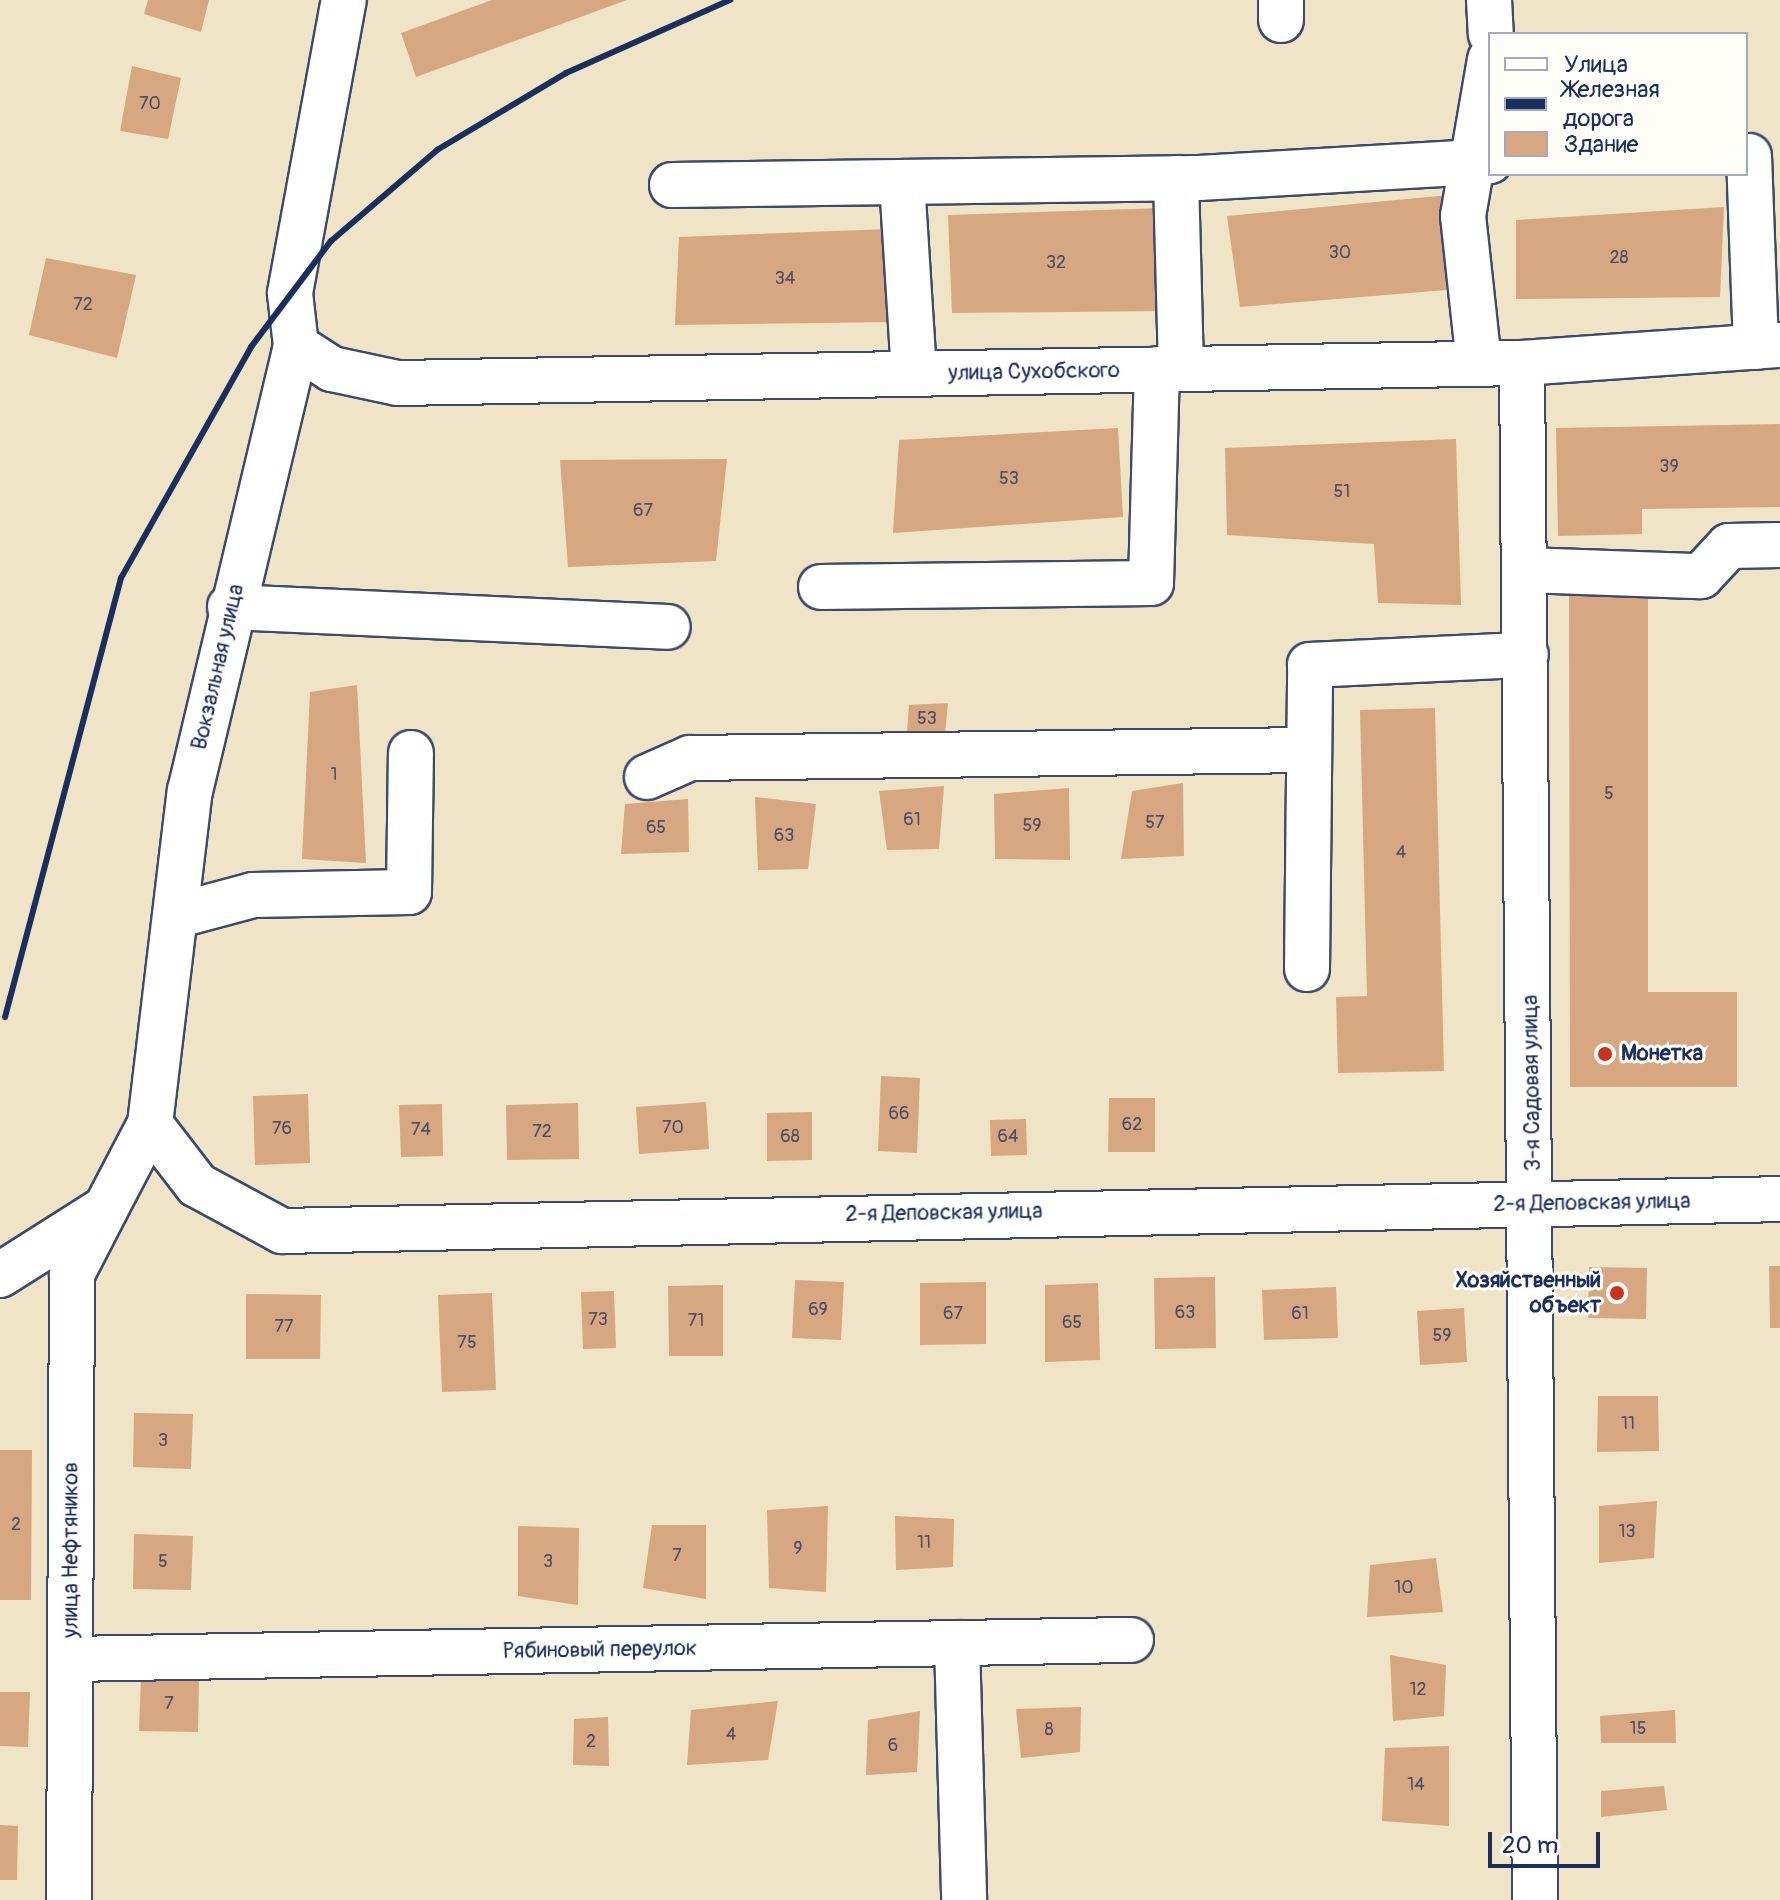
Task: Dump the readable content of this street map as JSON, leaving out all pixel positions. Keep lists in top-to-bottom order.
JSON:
{
  "streets": {
    "street": [
      "улица Сухобского",
      "Вокзальная улица",
      "3-я Садовая улица",
      "2-я Деповская улица",
      "улица Нефтяников",
      "Рябиновый переулок"
    ]
  },
  "crossings": [
    ["улица Сухобского", "Вокзальная улица"],
    ["улица Сухобского", "3-я Садовая улица"],
    ["Вокзальная улица", "2-я Деповская улица"],
    ["Вокзальная улица", "улица Нефтяников"],
    ["3-я Садовая улица", "2-я Деповская улица"],
    ["улица Нефтяников", "Рябиновый переулок"]
  ],
  "places": ["Монетка", "Хозяйственный объект"],
  "house_numbers": [
    "70",
    "30",
    "28",
    "32",
    "34",
    "72",
    "39",
    "53",
    "51",
    "67",
    "53",
    "1",
    "5",
    "61",
    "57",
    "59",
    "65",
    "63",
    "4",
    "66",
    "62",
    "70",
    "76",
    "74",
    "72",
    "68",
    "64",
    "69",
    "63",
    "67",
    "61",
    "73",
    "71",
    "65",
    "77",
    "59",
    "75",
    "11",
    "3",
    "2",
    "13",
    "11",
    "9",
    "7",
    "5",
    "3",
    "10",
    "12",
    "7",
    "15",
    "8",
    "4",
    "2",
    "6",
    "14"
  ],
  "legend": ["Улица", "Железная дорога", "Здание"],
  "scale_bar": "20 m"
}
